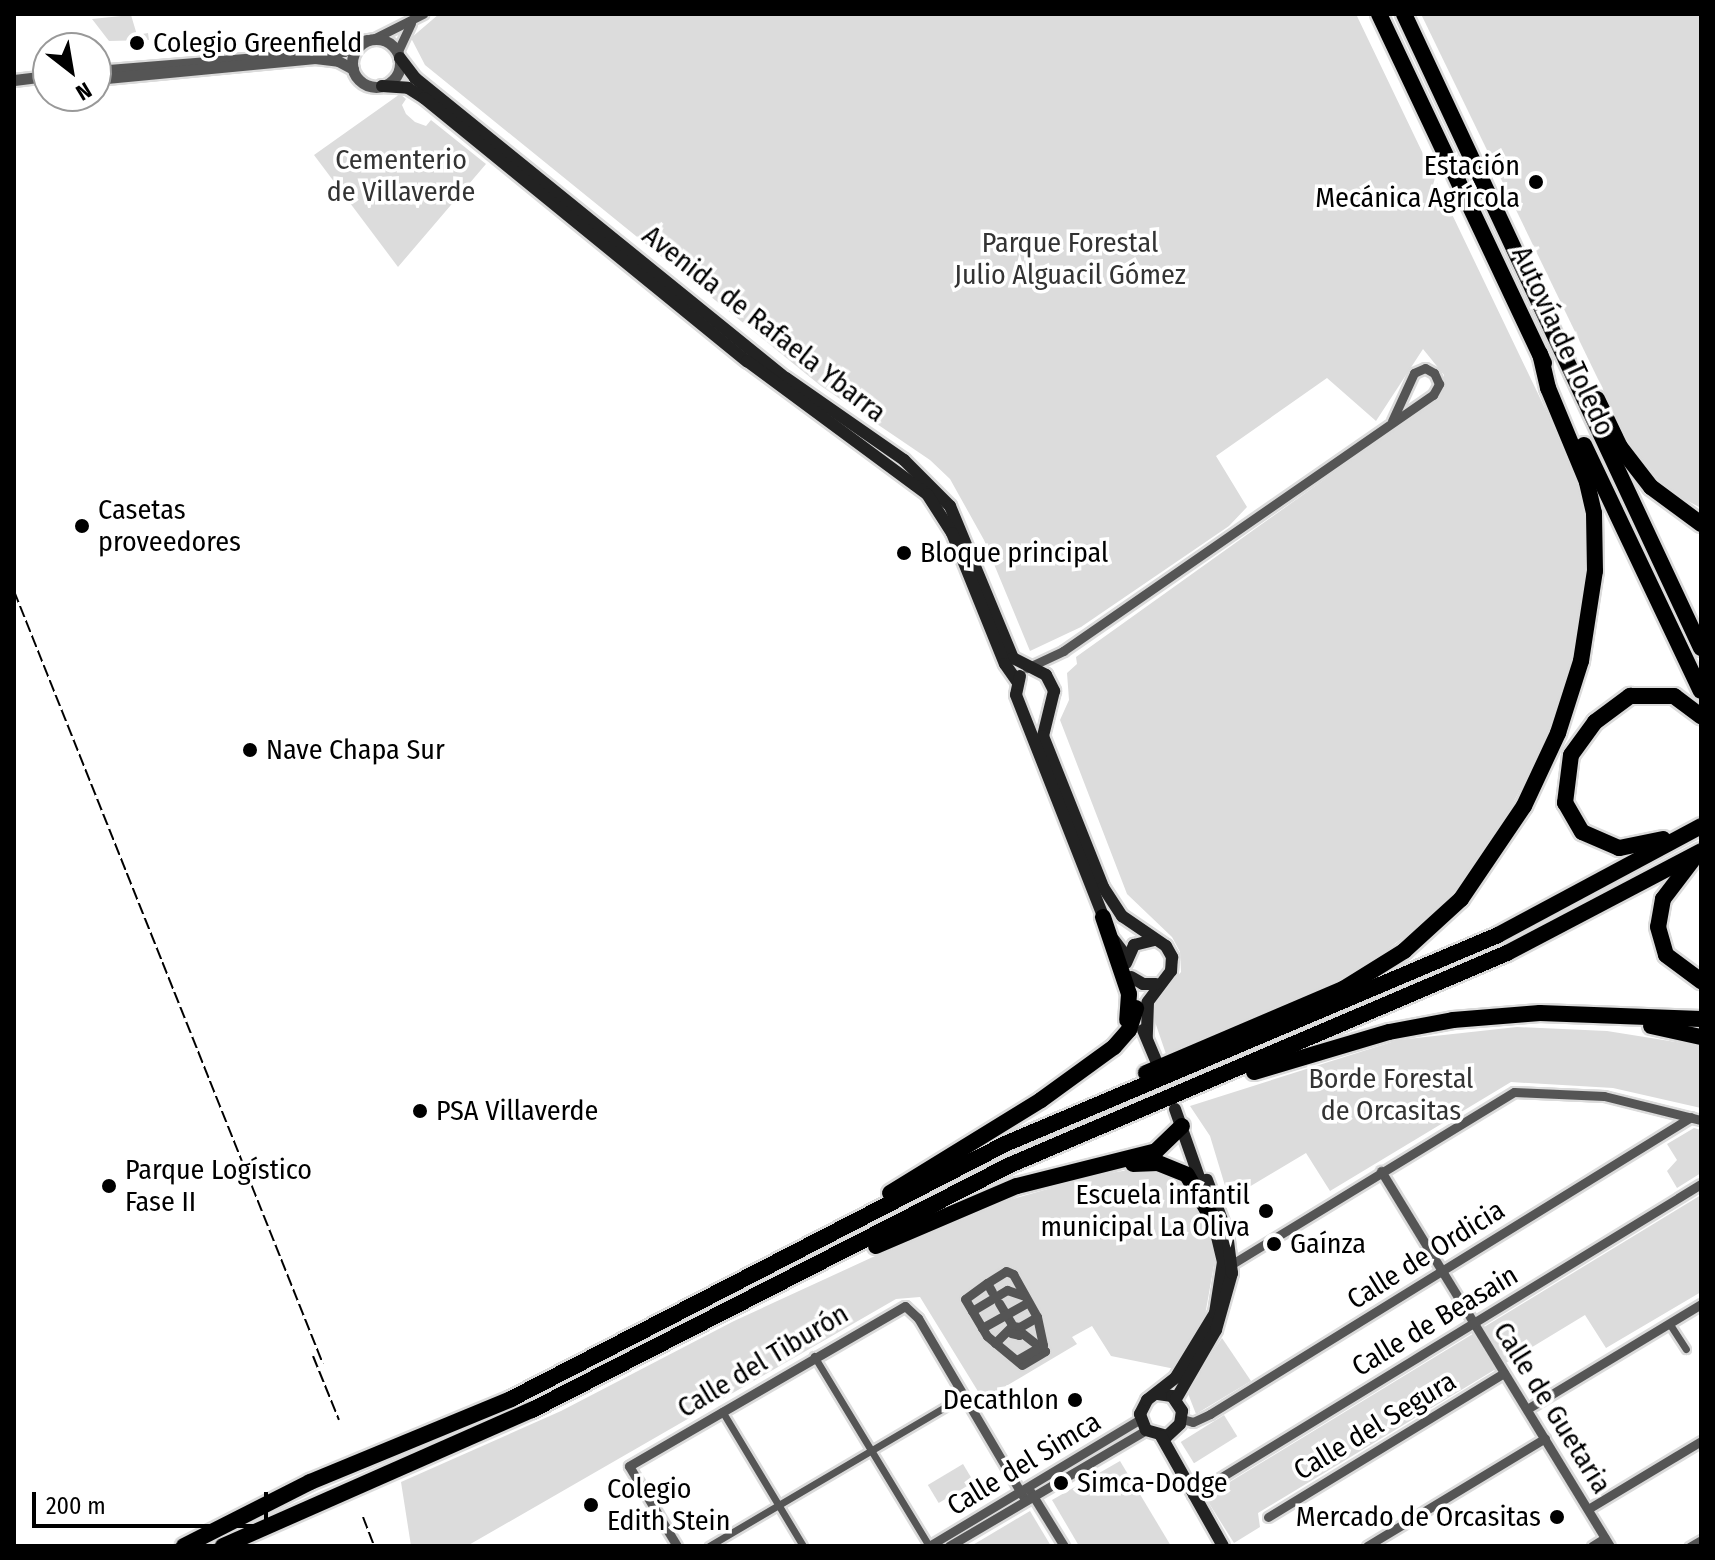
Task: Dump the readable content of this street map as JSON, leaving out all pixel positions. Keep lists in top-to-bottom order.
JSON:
{
  "streets": {
    "highway": ["Autovía de Toledo"],
    "main road": ["Avenida de Rafaela Ybarra"],
    "street": [
      "Calle de Ordicia",
      "Calle de Beasain",
      "Calle del Tiburón",
      "Calle de Guetaria",
      "Calle del Segura",
      "Calle del Simca"
    ]
  },
  "crossings": [
    ["Calle de Ordicia", "Calle de Guetaria"],
    ["Calle de Ordicia", "Calle del Simca"],
    ["Calle de Beasain", "Calle de Guetaria"],
    ["Calle de Guetaria", "Calle del Segura"]
  ],
  "parks": ["Cementerio de Villaverde", "Parque Forestal Julio Alguacil Gómez", "Borde Forestal de Orcasitas"],
  "places": [
    "Colegio Greenfield",
    "Estación Mecánica Agrícola",
    "Casetas proveedores",
    "Bloque principal",
    "Nave Chapa Sur",
    "PSA Villaverde",
    "Parque Logístico Fase II",
    "Escuela infantil municipal La Oliva",
    "Gaínza",
    "Decathlon",
    "Simca-Dodge",
    "Colegio Edith Stein",
    "Mercado de Orcasitas"
  ],
  "scale_bar": "200 m",
  "north": "bottom right"
}
